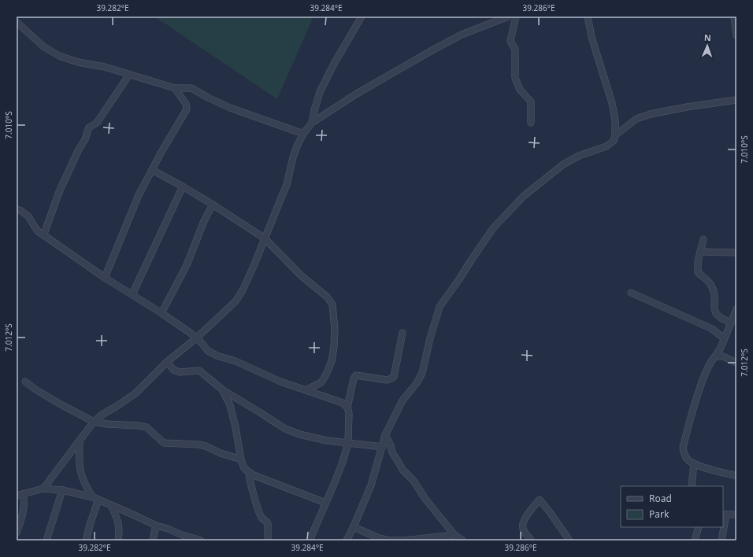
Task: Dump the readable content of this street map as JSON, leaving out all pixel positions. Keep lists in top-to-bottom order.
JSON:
{
  "legend": ["Road", "Park"],
  "north": "top",
  "coordinates": [
    "39.282°E",
    "39.284°E",
    "39.286°E",
    "7.010°S",
    "7.012°S"
  ]
}
